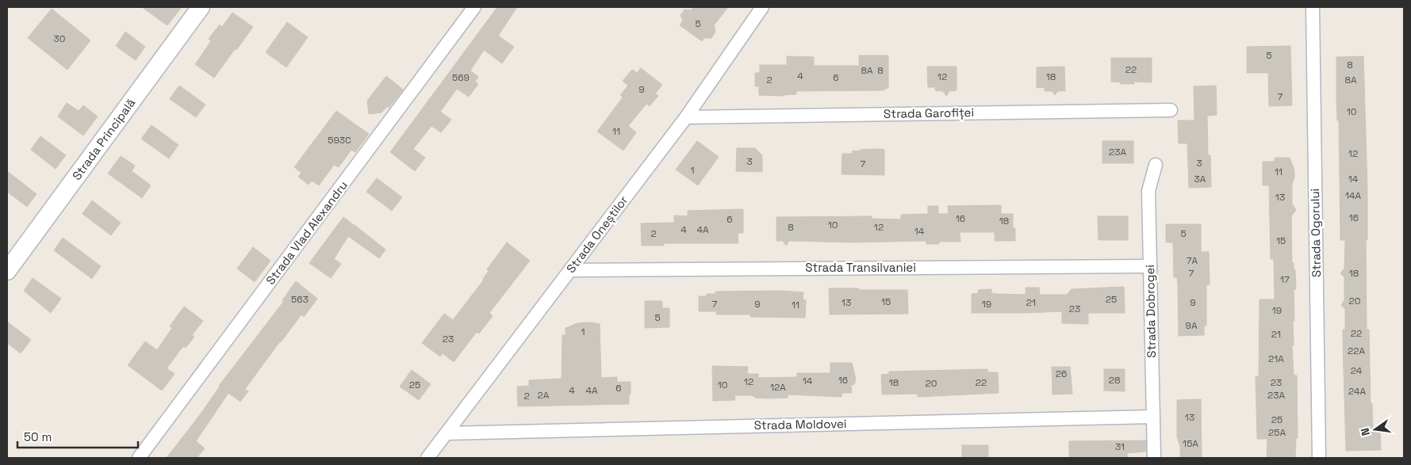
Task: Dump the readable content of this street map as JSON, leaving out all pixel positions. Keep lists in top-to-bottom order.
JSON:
{
  "streets": {
    "main road": ["Strada Principală"],
    "street": [
      "Strada Garofiței",
      "Strada Vlad Alexandru",
      "Strada Ogorului",
      "Strada Oneștilor",
      "Strada Transilvaniei",
      "Strada Dobrogei",
      "Strada Moldovei"
    ]
  },
  "crossings": [
    ["Strada Garofiței", "Strada Oneștilor"],
    ["Strada Oneștilor", "Strada Transilvaniei"],
    ["Strada Oneștilor", "Strada Moldovei"],
    ["Strada Transilvaniei", "Strada Dobrogei"],
    ["Strada Dobrogei", "Strada Moldovei"]
  ],
  "house_numbers": [
    "5",
    "30",
    "5",
    "8",
    "22",
    "8A",
    "8",
    "4",
    "12",
    "18",
    "569",
    "6",
    "2",
    "8A",
    "9",
    "7",
    "10",
    "11",
    "593C",
    "23A",
    "12",
    "3",
    "3",
    "7",
    "1",
    "11",
    "3A",
    "14",
    "14A",
    "13",
    "16",
    "16",
    "6",
    "18",
    "10",
    "8",
    "12",
    "4",
    "4A",
    "14",
    "2",
    "5",
    "15",
    "7A",
    "7",
    "18",
    "17",
    "563",
    "25",
    "20",
    "15",
    "13",
    "21",
    "9",
    "7",
    "9",
    "19",
    "11",
    "23",
    "19",
    "5",
    "9A",
    "1",
    "22",
    "21",
    "23",
    "22A",
    "21A",
    "24",
    "26",
    "16",
    "28",
    "14",
    "12",
    "18",
    "22",
    "23",
    "20",
    "25",
    "10",
    "12A",
    "6",
    "4",
    "4A",
    "24A",
    "2A",
    "23A",
    "2",
    "13",
    "25",
    "25A",
    "15A",
    "31"
  ],
  "scale_bar": "50 m",
  "north": "left"
}
